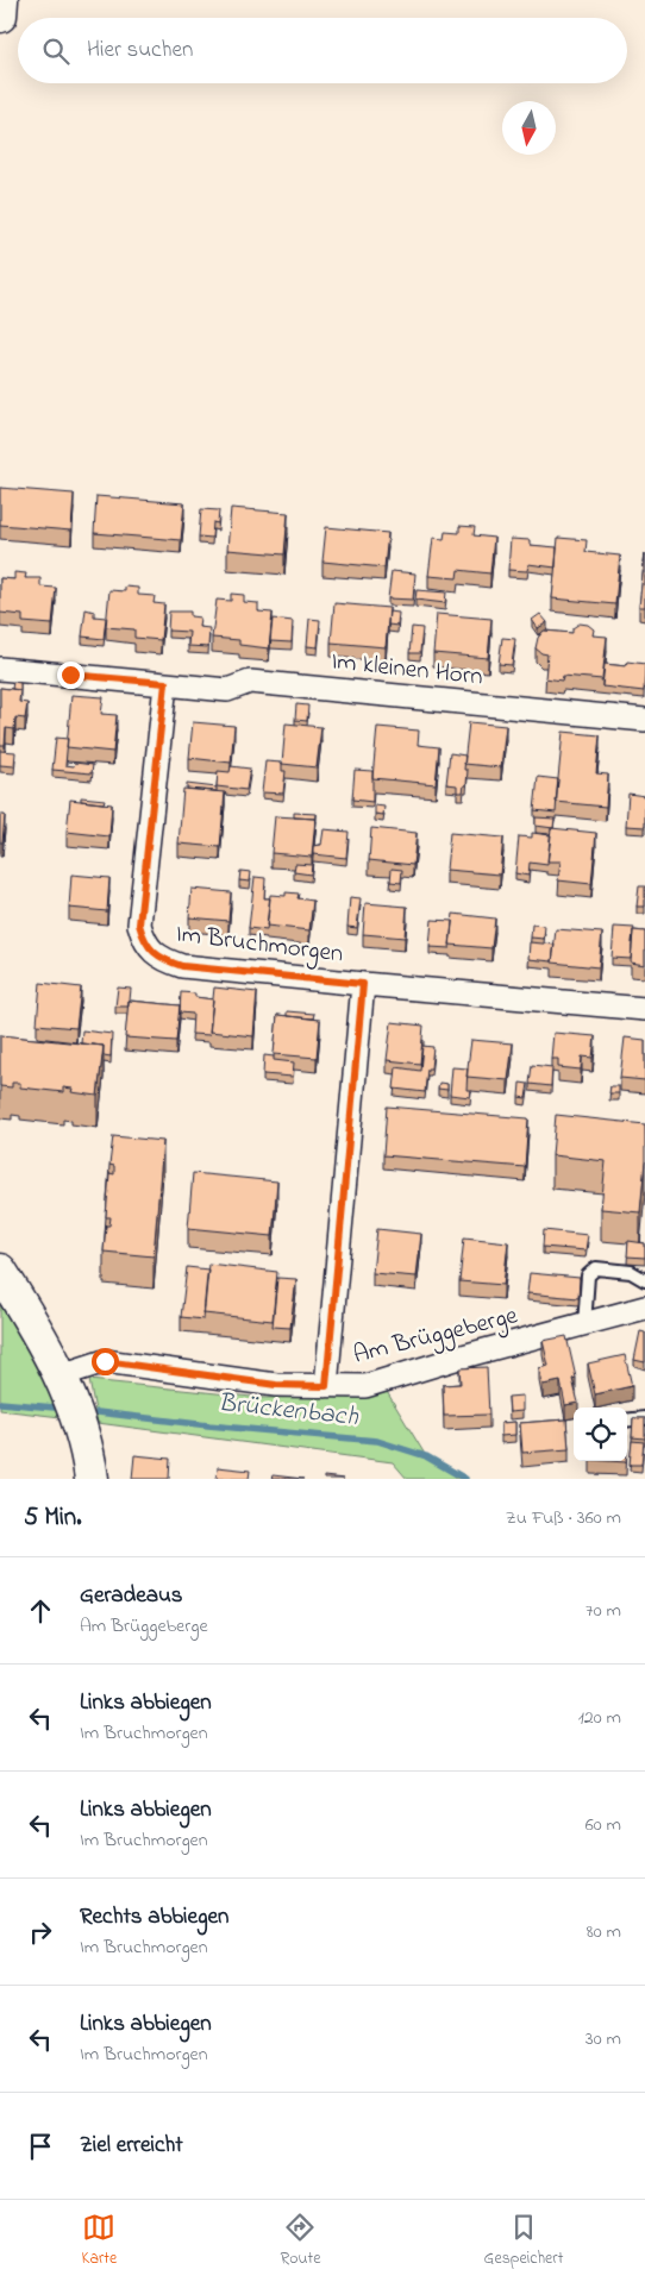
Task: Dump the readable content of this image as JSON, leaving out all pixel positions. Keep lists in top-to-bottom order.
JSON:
{
  "streets": {
    "street": ["Im kleinen Horn", "Im Bruchmorgen", "Am Brüggeberge"]
  },
  "crossings": [
    ["Im kleinen Horn", "Im Bruchmorgen"],
    ["Im Bruchmorgen", "Am Brüggeberge"]
  ],
  "water": ["Brückenbach"],
  "north": "bottom",
  "page": {
    "search": "Hier suchen",
    "heading": ["5 Min.", "Zu Fuß · 360 m"],
    "list": [
      ["Geradeaus", "Am Brüggeberge", "70 m"],
      ["Links abbiegen", "Im Bruchmorgen", "120 m"],
      ["Links abbiegen", "Im Bruchmorgen", "60 m"],
      ["Rechts abbiegen", "Im Bruchmorgen", "80 m"],
      ["Links abbiegen", "Im Bruchmorgen", "30 m"],
      "Ziel erreicht"
    ],
    "nav": ["Karte", "Route", "Gespeichert"]
  }
}
